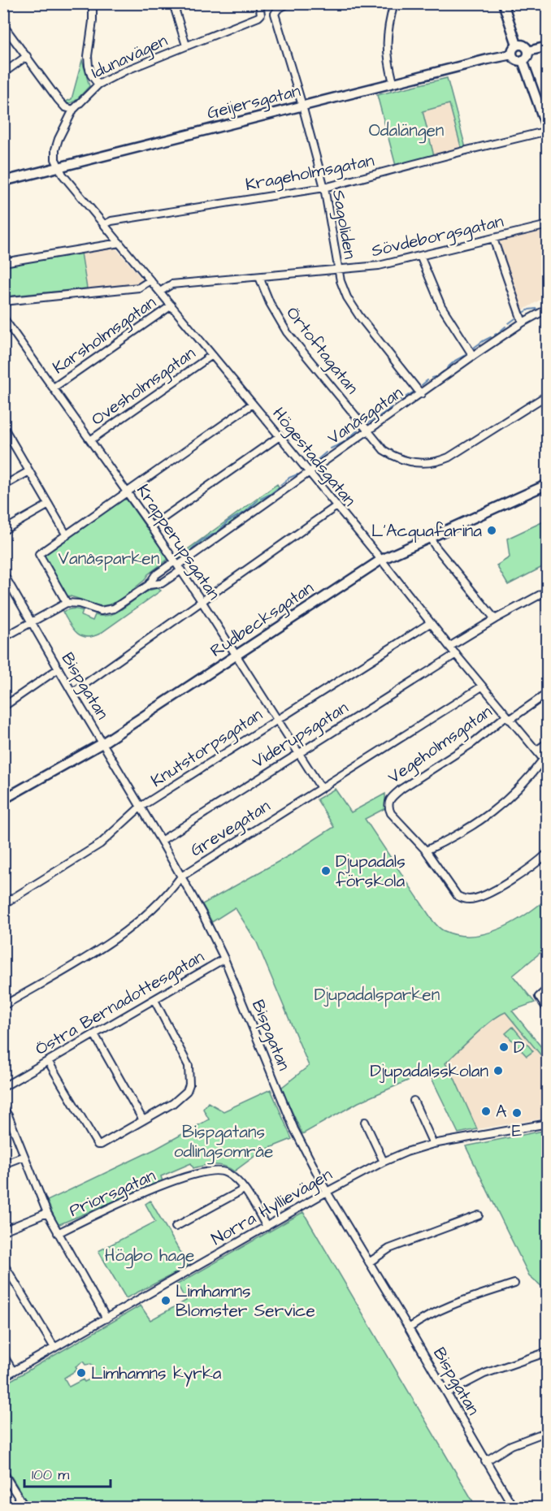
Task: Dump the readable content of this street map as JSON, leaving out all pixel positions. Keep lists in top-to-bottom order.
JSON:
{
  "streets": {
    "street": [
      "Idunavägen",
      "Geijersgatan",
      "Krageholmsgatan",
      "Sagoliden",
      "Sövdeborgsgatan",
      "Karsholmsgatan",
      "Örtoftagatan",
      "Ovesholmsgatan",
      "Vanåsgatan",
      "Högestadsgatan",
      "Krapperupsgatan",
      "Rudbecksgatan",
      "Bispgatan",
      "Viderupsgatan",
      "Vegeholmsgatan",
      "Knutstorpsgatan",
      "Grevegatan",
      "Östra Bernadottesgatan",
      "Priorsgatan",
      "Norra Hyllievägen"
    ]
  },
  "crossings": [
    ["Idunavägen", "Geijersgatan"],
    ["Idunavägen", "Högestadsgatan"],
    ["Geijersgatan", "Sagoliden"],
    ["Geijersgatan", "Högestadsgatan"],
    ["Krageholmsgatan", "Sagoliden"],
    ["Krageholmsgatan", "Högestadsgatan"],
    ["Sagoliden", "Sövdeborgsgatan"],
    ["Sagoliden", "Vanåsgatan"],
    ["Sövdeborgsgatan", "Örtoftagatan"],
    ["Sövdeborgsgatan", "Högestadsgatan"],
    ["Karsholmsgatan", "Högestadsgatan"],
    ["Karsholmsgatan", "Krapperupsgatan"],
    ["Örtoftagatan", "Vanåsgatan"],
    ["Ovesholmsgatan", "Högestadsgatan"],
    ["Ovesholmsgatan", "Krapperupsgatan"],
    ["Vanåsgatan", "Högestadsgatan"],
    ["Vanåsgatan", "Krapperupsgatan"],
    ["Högestadsgatan", "Rudbecksgatan"],
    ["Högestadsgatan", "Viderupsgatan"],
    ["Högestadsgatan", "Vegeholmsgatan"],
    ["Högestadsgatan", "Knutstorpsgatan"],
    ["Högestadsgatan", "Grevegatan"],
    ["Krapperupsgatan", "Rudbecksgatan"],
    ["Krapperupsgatan", "Viderupsgatan"],
    ["Krapperupsgatan", "Knutstorpsgatan"],
    ["Krapperupsgatan", "Grevegatan"],
    ["Rudbecksgatan", "Bispgatan"],
    ["Bispgatan", "Viderupsgatan"],
    ["Bispgatan", "Knutstorpsgatan"],
    ["Bispgatan", "Grevegatan"],
    ["Bispgatan", "Östra Bernadottesgatan"],
    ["Bispgatan", "Norra Hyllievägen"],
    ["Priorsgatan", "Norra Hyllievägen"]
  ],
  "parks": [
    "Odalängen",
    "Vanåsparken",
    "Djupadalsparken",
    "Bispgatans odlingsområe",
    "Högbo hage"
  ],
  "places": [
    "L'Acquafarina",
    "Djupadals förskola",
    "D",
    "Djupadalsskolan",
    "A",
    "E",
    "Limhamns Blomster Service",
    "Limhamns kyrka"
  ],
  "scale_bar": "100 m"
}
